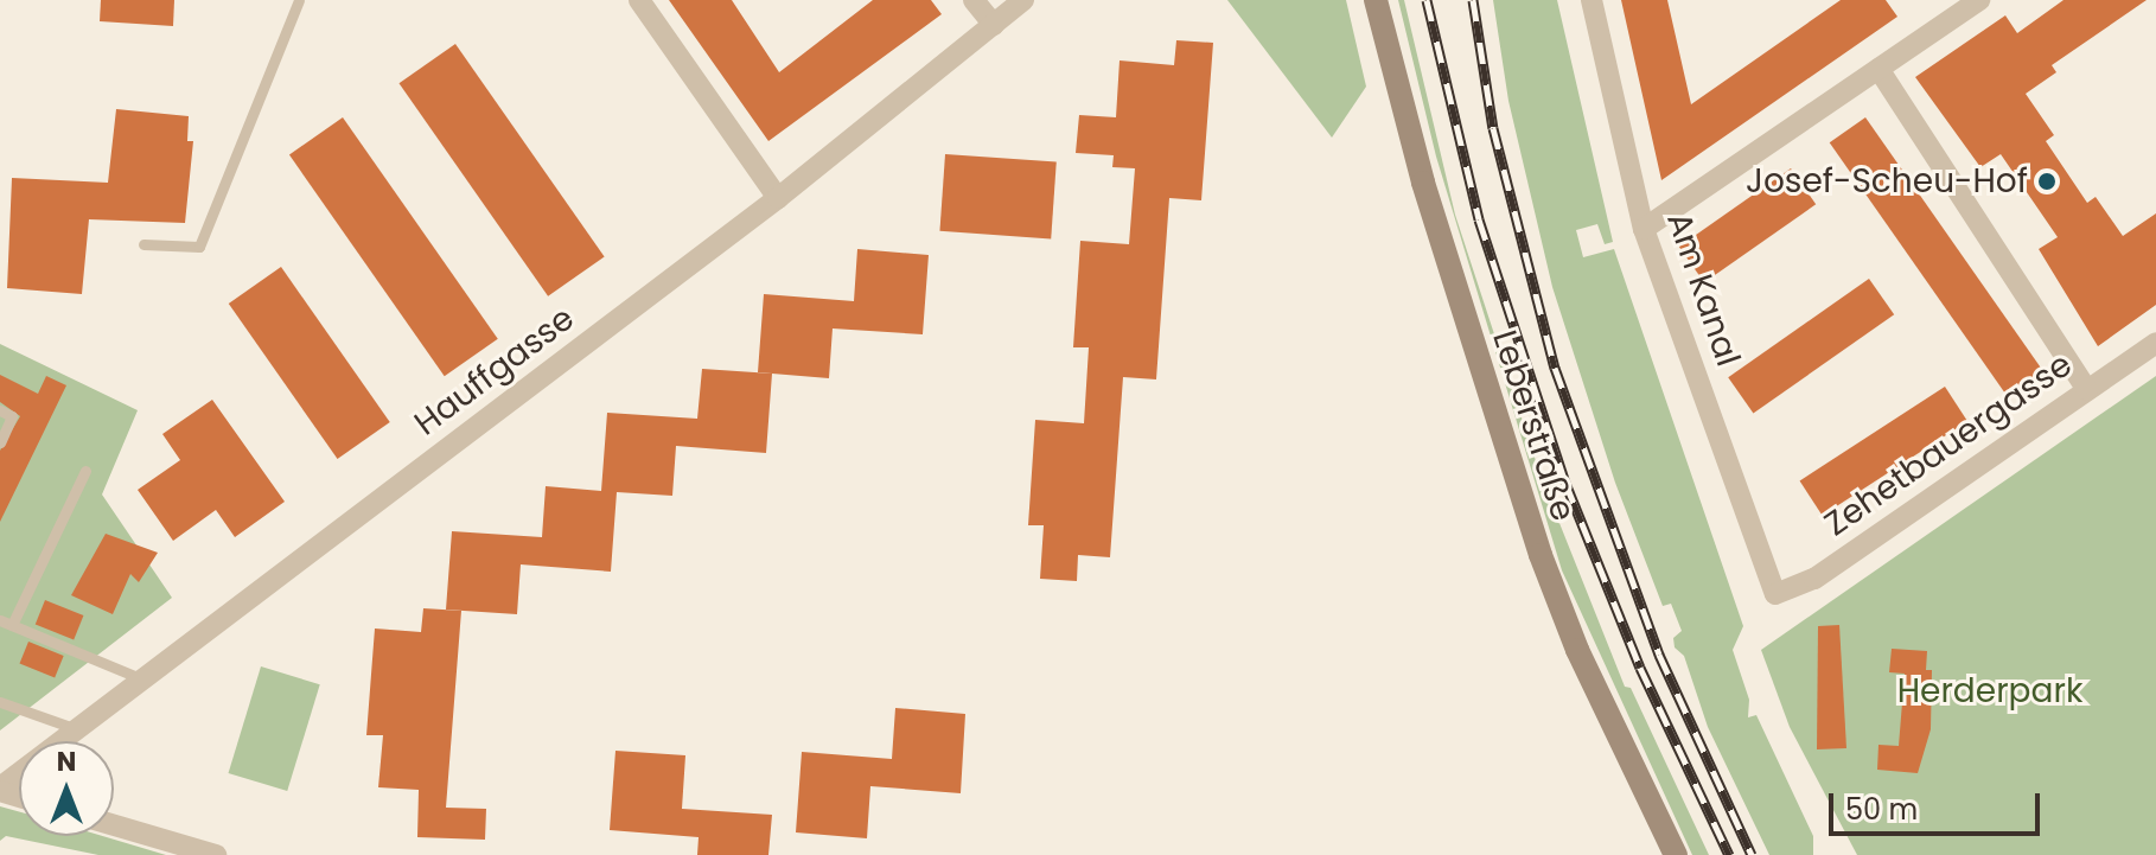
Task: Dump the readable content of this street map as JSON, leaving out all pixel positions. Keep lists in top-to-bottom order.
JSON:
{
  "streets": {
    "main road": ["Leberstraße"],
    "street": ["Am Kanal", "Hauffgasse", "Zehetbauergasse"]
  },
  "crossings": [
    ["Am Kanal", "Zehetbauergasse"]
  ],
  "parks": ["Herderpark"],
  "places": ["Josef-Scheu-Hof"],
  "scale_bar": "50 m",
  "north": "top"
}
